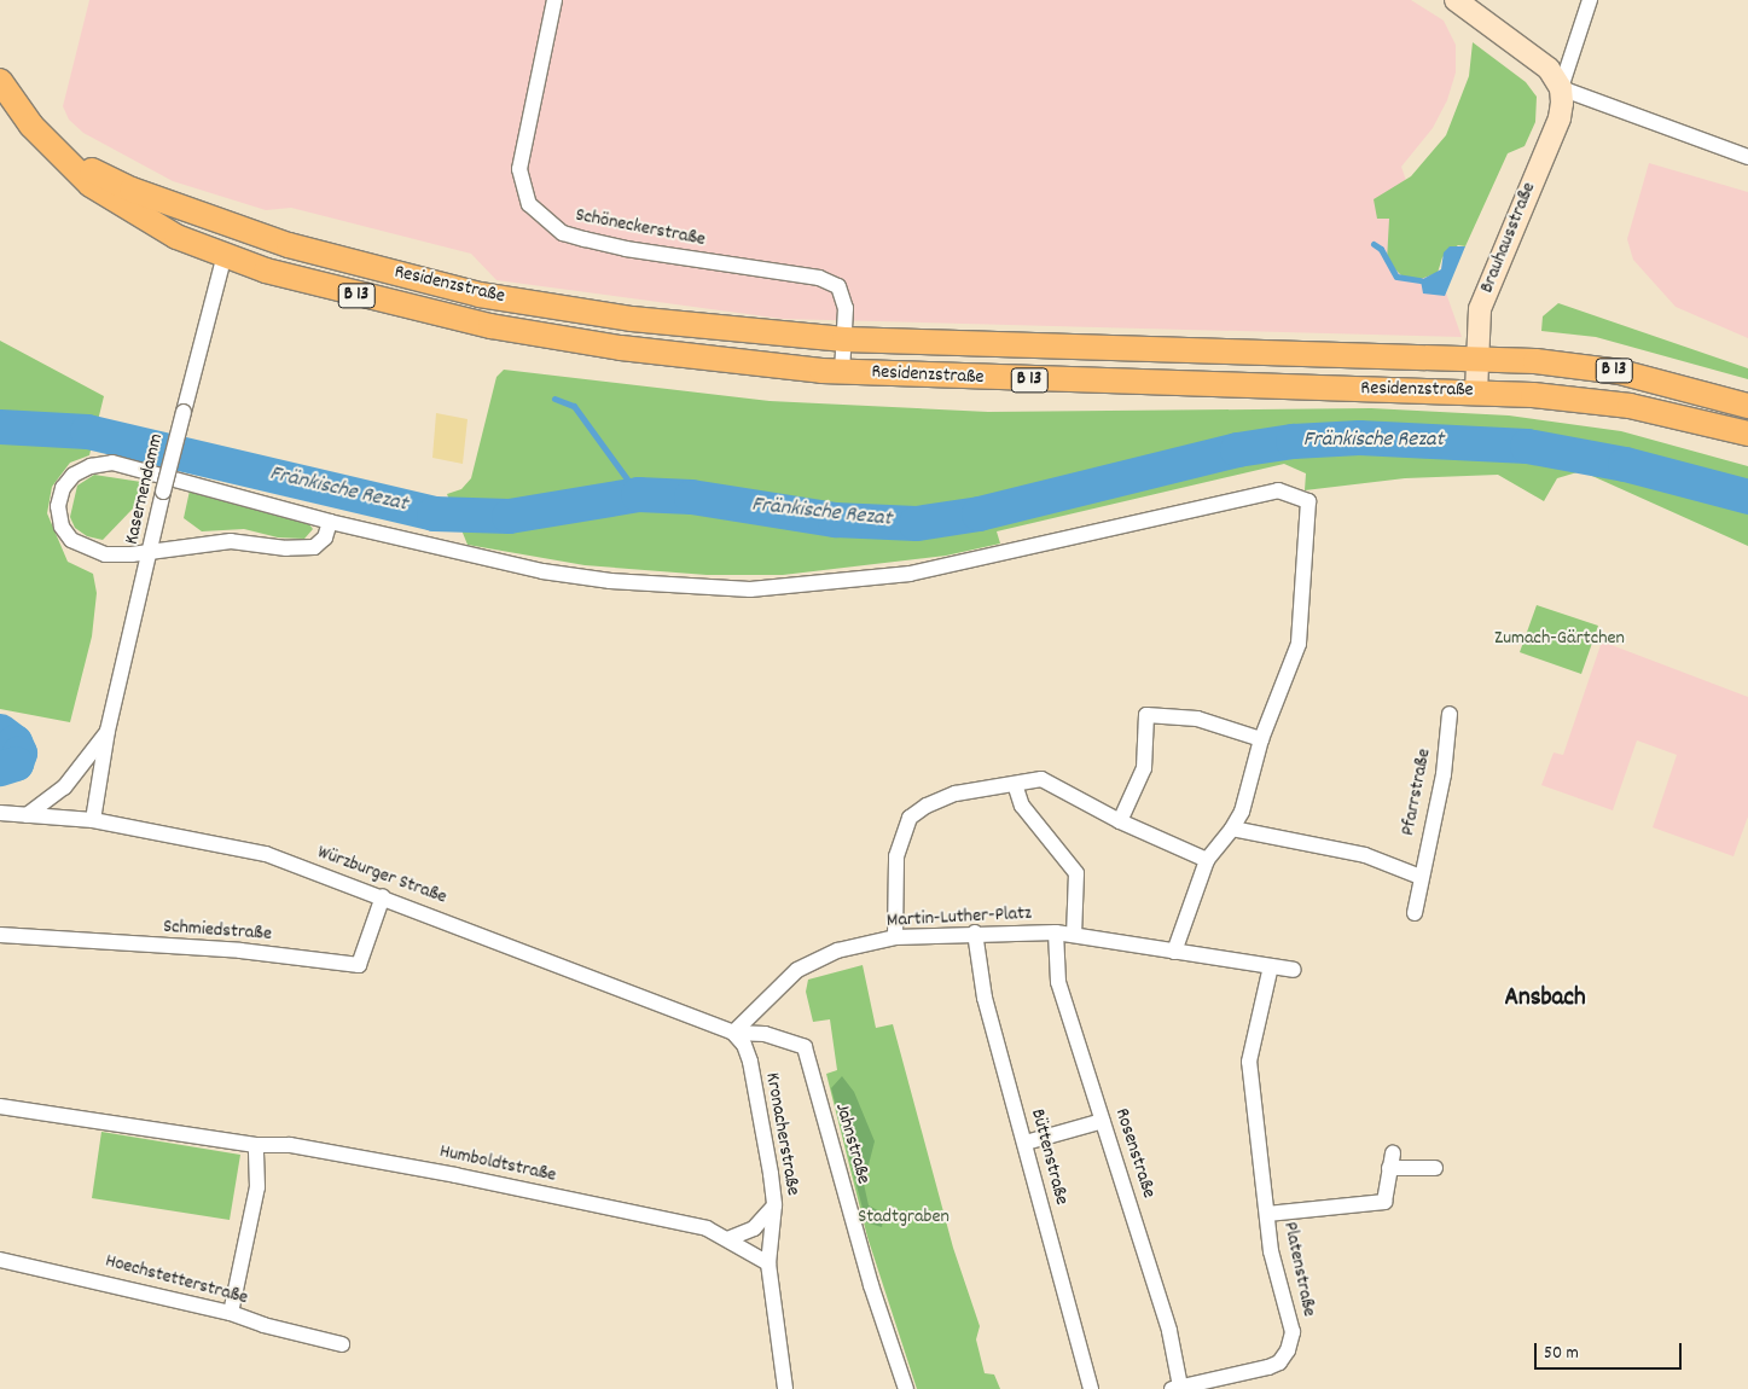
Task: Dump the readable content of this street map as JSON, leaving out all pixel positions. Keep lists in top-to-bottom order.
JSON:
{
  "streets": {
    "main road": ["Brauhausstraße", "Residenzstraße", "B 13"],
    "street": [
      "Schöneckerstraße",
      "Kasernendamm",
      "Pfarrstraße",
      "Würzburger Straße",
      "Martin-Luther-Platz",
      "Schmiedstraße",
      "Kronacherstraße",
      "Jahnstraße",
      "Rosenstraße",
      "Büttenstraße",
      "Humboldtstraße",
      "Platenstraße",
      "Hoechstetterstraße"
    ]
  },
  "crossings": [
    ["Schöneckerstraße", "Residenzstraße"],
    ["Brauhausstraße", "Residenzstraße"],
    ["Residenzstraße", "B 13"],
    ["Residenzstraße", "Kasernendamm"],
    ["B 13", "Kasernendamm"],
    ["Kasernendamm", "Würzburger Straße"],
    ["Würzburger Straße", "Martin-Luther-Platz"],
    ["Würzburger Straße", "Schmiedstraße"],
    ["Würzburger Straße", "Kronacherstraße"],
    ["Würzburger Straße", "Jahnstraße"],
    ["Martin-Luther-Platz", "Kronacherstraße"],
    ["Martin-Luther-Platz", "Jahnstraße"],
    ["Martin-Luther-Platz", "Rosenstraße"],
    ["Martin-Luther-Platz", "Büttenstraße"],
    ["Martin-Luther-Platz", "Platenstraße"],
    ["Kronacherstraße", "Jahnstraße"],
    ["Kronacherstraße", "Humboldtstraße"],
    ["Rosenstraße", "Platenstraße"]
  ],
  "districts": ["Ansbach"],
  "water": ["Fränkische Rezat"],
  "parks": ["Zumach-Gärtchen", "Stadtgraben"],
  "scale_bar": "50 m"
}
